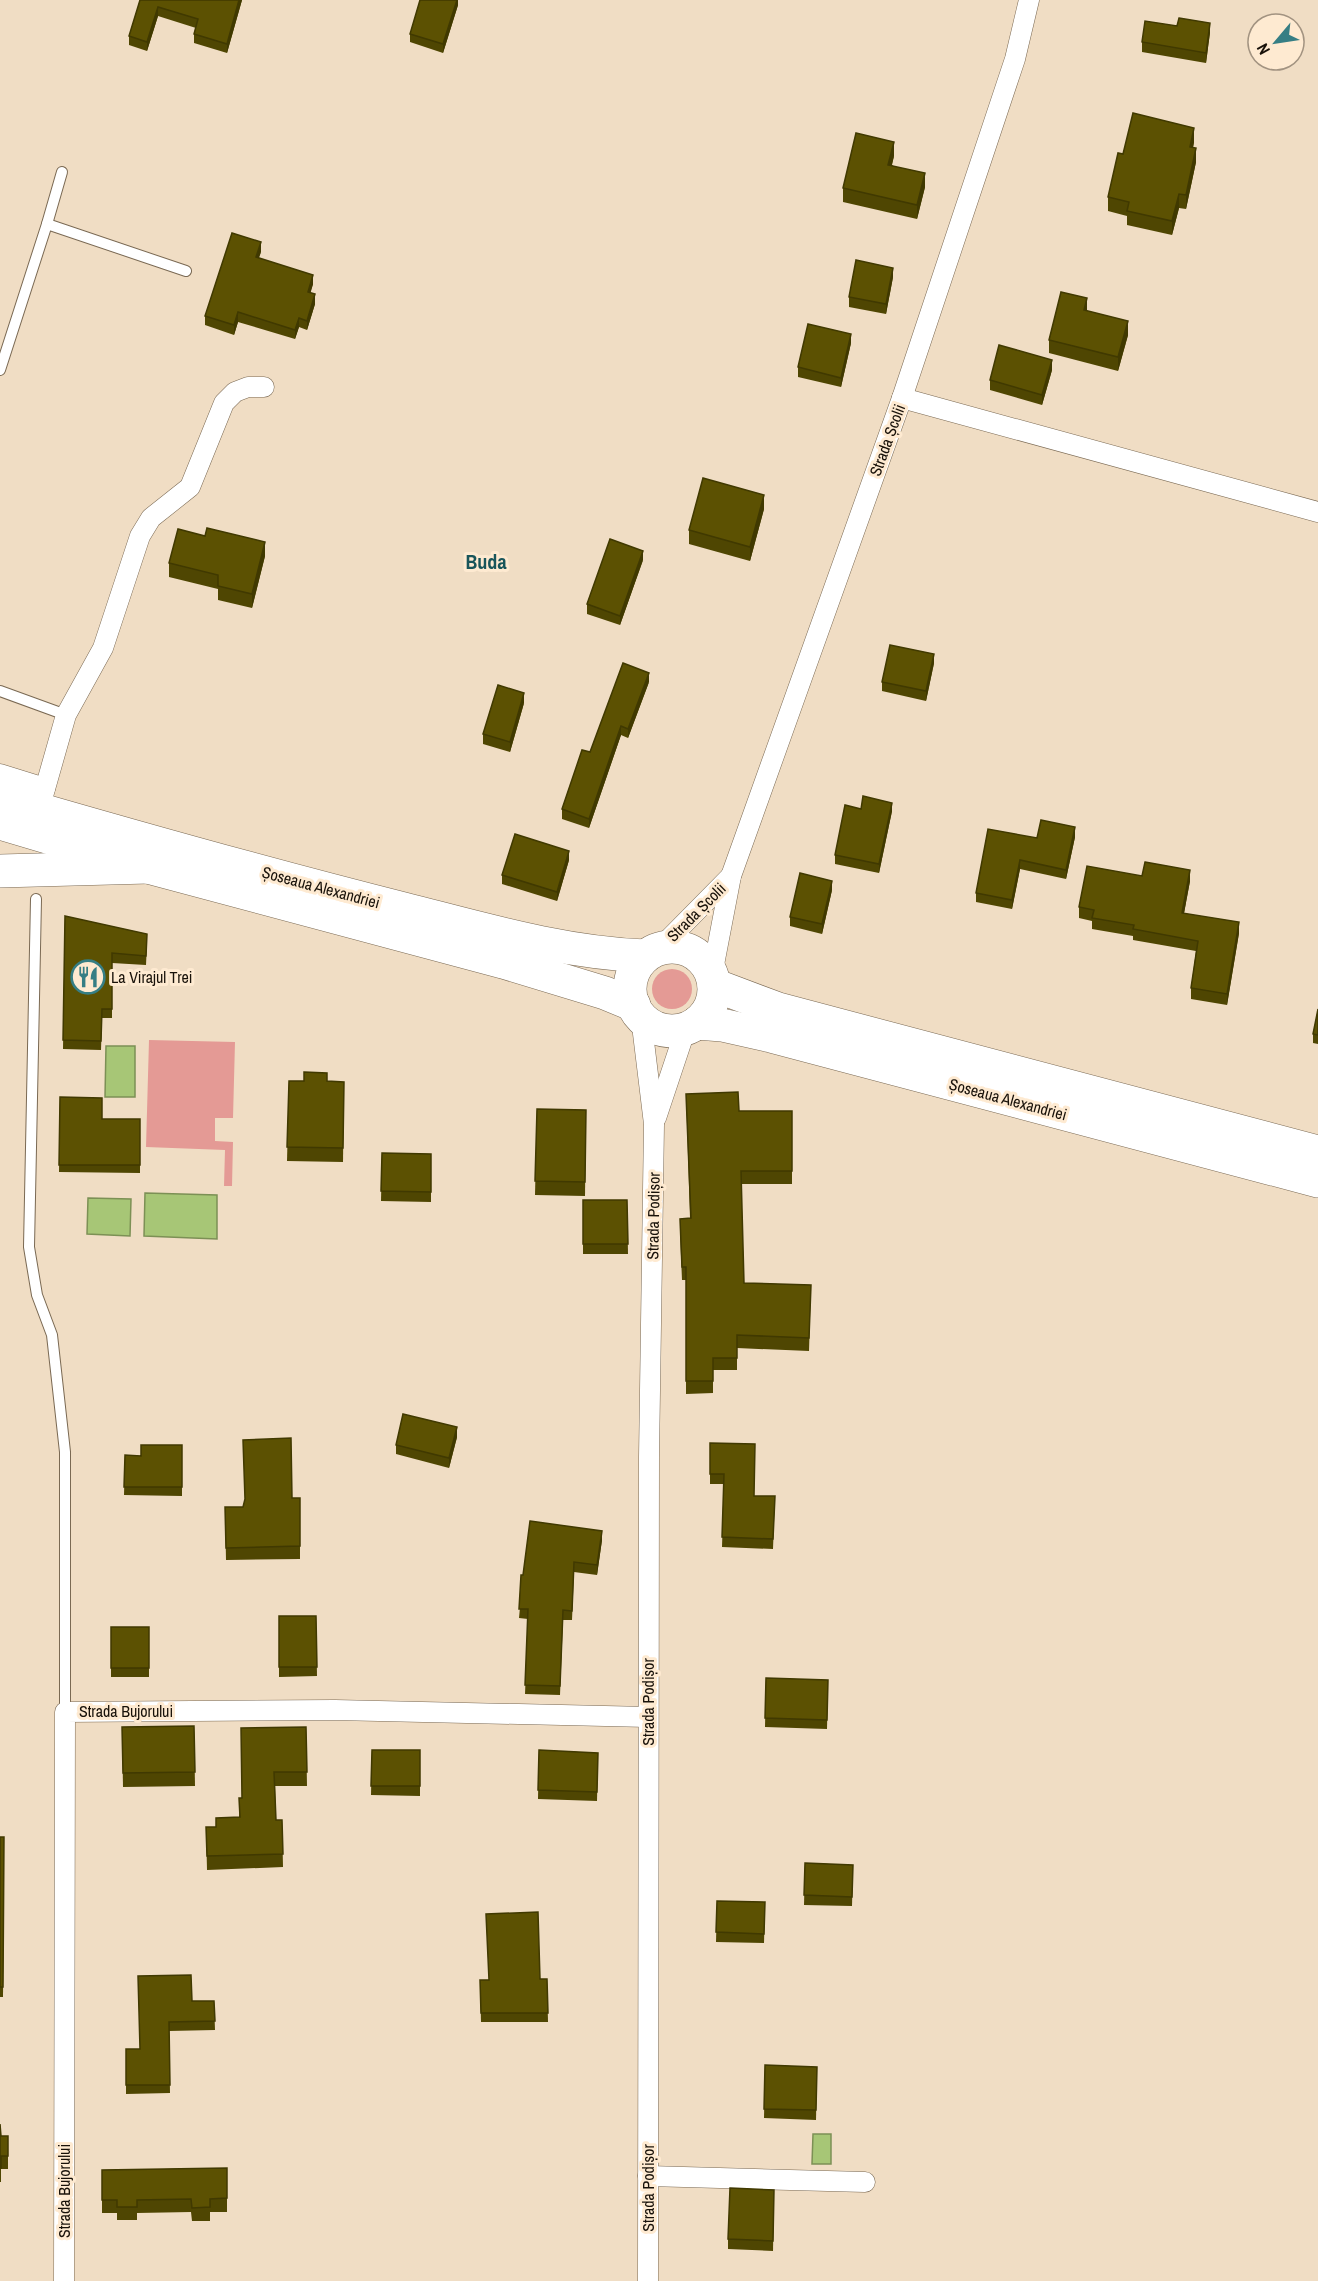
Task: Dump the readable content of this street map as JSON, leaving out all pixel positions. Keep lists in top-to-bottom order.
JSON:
{
  "streets": {
    "highway": ["Șoseaua Alexandriei"],
    "street": ["Strada Școlii", "Strada Podișor", "Strada Bujorului"]
  },
  "crossings": [
    ["Strada Școlii", "Șoseaua Alexandriei"],
    ["Strada Școlii", "Strada Podișor"],
    ["Șoseaua Alexandriei", "Strada Podișor"],
    ["Strada Podișor", "Strada Bujorului"]
  ],
  "districts": ["Buda"],
  "places": {
    "restaurant": ["La Virajul Trei"]
  },
  "north": "bottom left"
}
